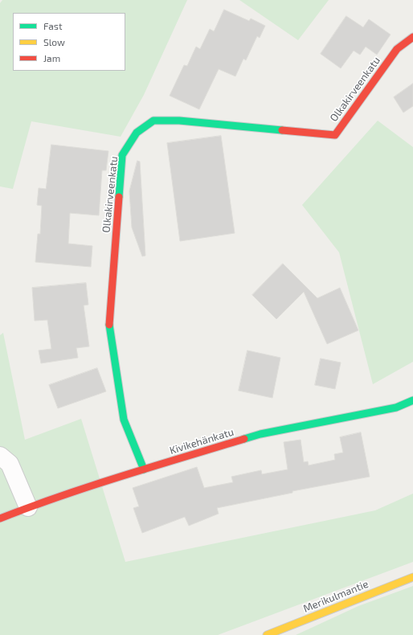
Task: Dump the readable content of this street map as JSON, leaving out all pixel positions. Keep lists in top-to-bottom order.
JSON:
{
  "streets": {
    "street": ["Olkakirveenkatu", "Kivikehänkatu", "Merikulmantie"]
  },
  "crossings": [
    ["Olkakirveenkatu", "Kivikehänkatu"]
  ],
  "legend": ["Fast", "Slow", "Jam"]
}
